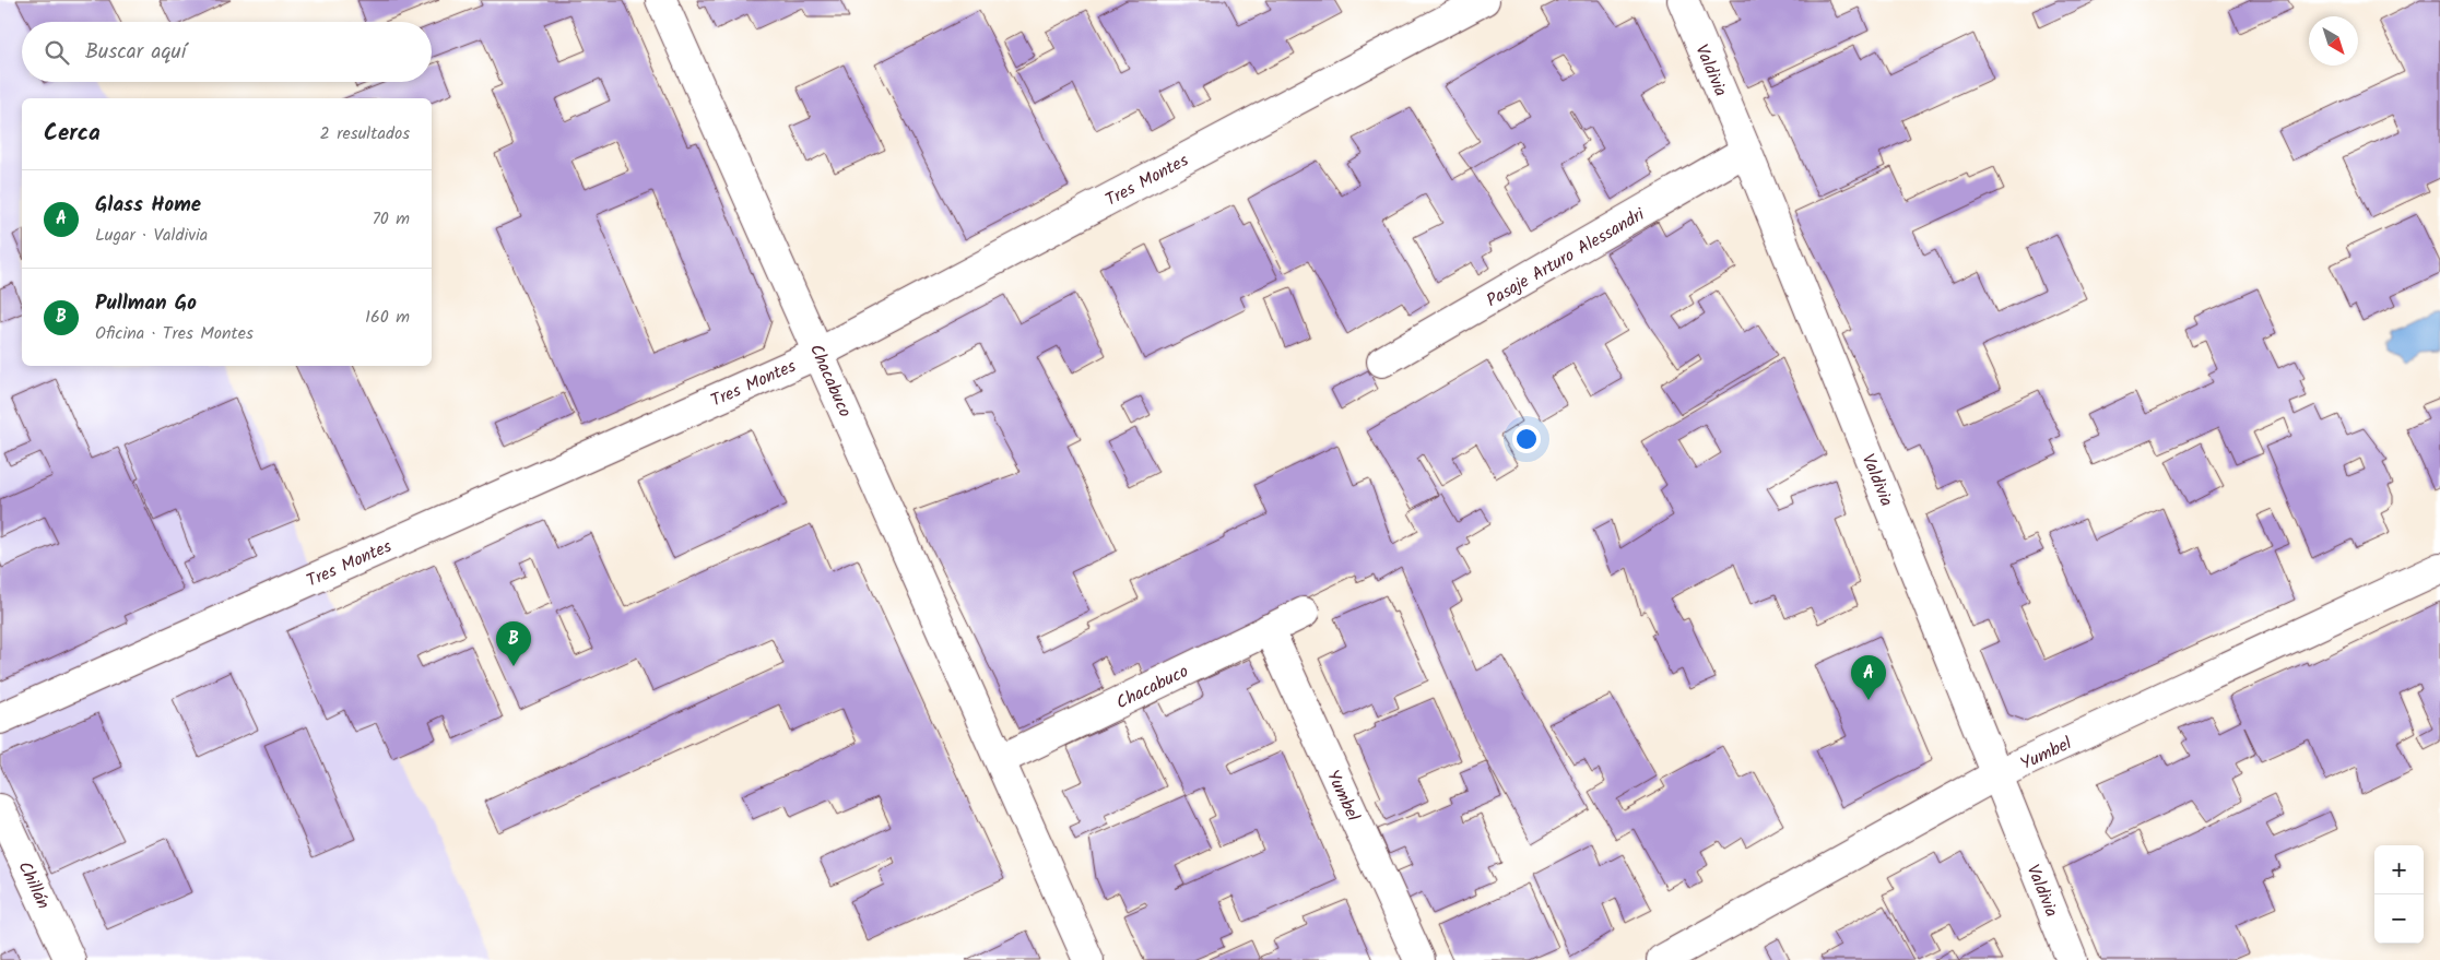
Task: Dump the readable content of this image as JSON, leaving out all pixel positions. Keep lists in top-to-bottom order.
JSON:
{
  "streets": {
    "street": [
      "Valdivia",
      "Tres Montes",
      "Pasaje Arturo Alessandri",
      "Chacabuco",
      "Yumbel",
      "Chillán"
    ]
  },
  "crossings": [
    ["Valdivia", "Pasaje Arturo Alessandri"],
    ["Valdivia", "Yumbel"],
    ["Tres Montes", "Chacabuco"],
    ["Chacabuco", "Yumbel"]
  ],
  "north": "bottom right",
  "page": {
    "search": "Buscar aquí",
    "heading": ["Cerca", "2 resultados"],
    "list": [
      {
        "mark": "A",
        "name": "Glass Home",
        "note": "Lugar · Valdivia",
        "value": "70 m"
      },
      {
        "mark": "B",
        "name": "Pullman Go",
        "note": "Oficina · Tres Montes",
        "value": "160 m"
      }
    ],
    "pins": ["B", "A"],
    "map_buttons": ["+", "−"]
  }
}
